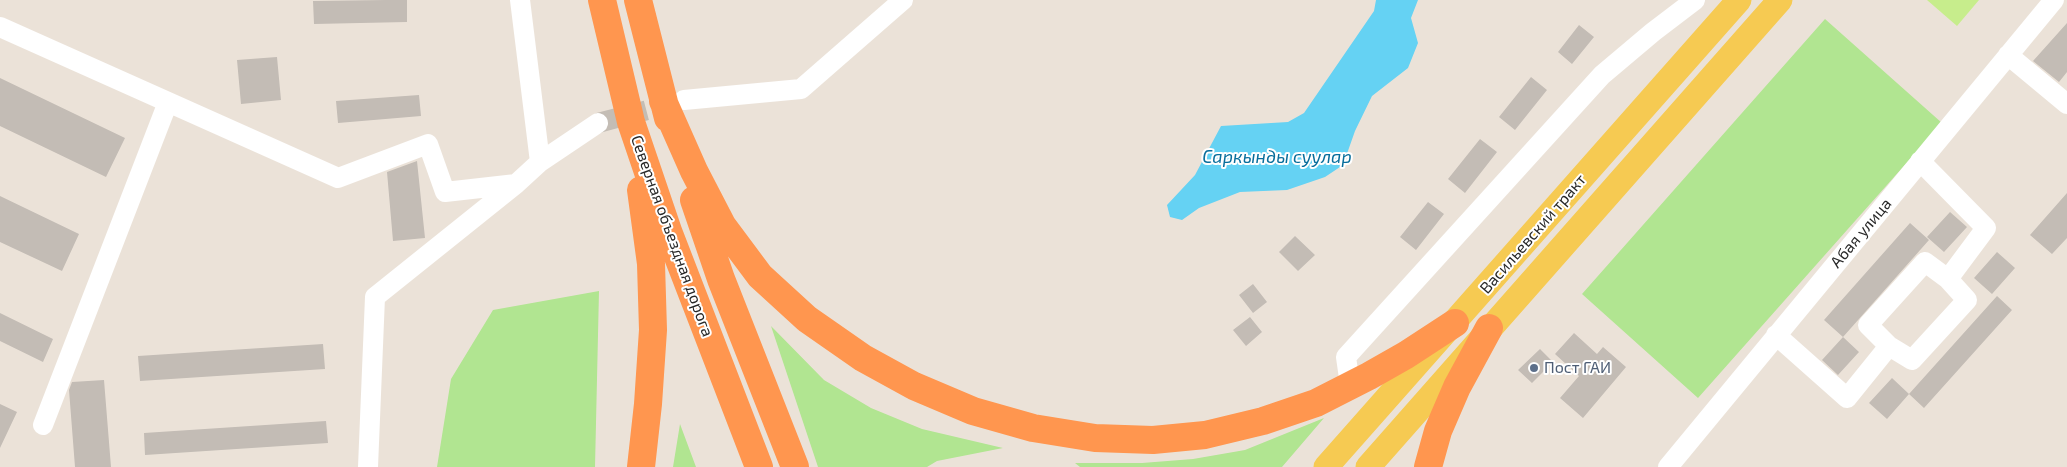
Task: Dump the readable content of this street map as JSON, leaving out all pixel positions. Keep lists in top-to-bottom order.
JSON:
{
  "streets": {
    "highway": ["Северная объездная дорога"],
    "main road": ["Васильевский тракт"],
    "street": ["Абая улица"]
  },
  "water": ["Саркынды суулар"],
  "places": ["Пост ГАИ"]
}
